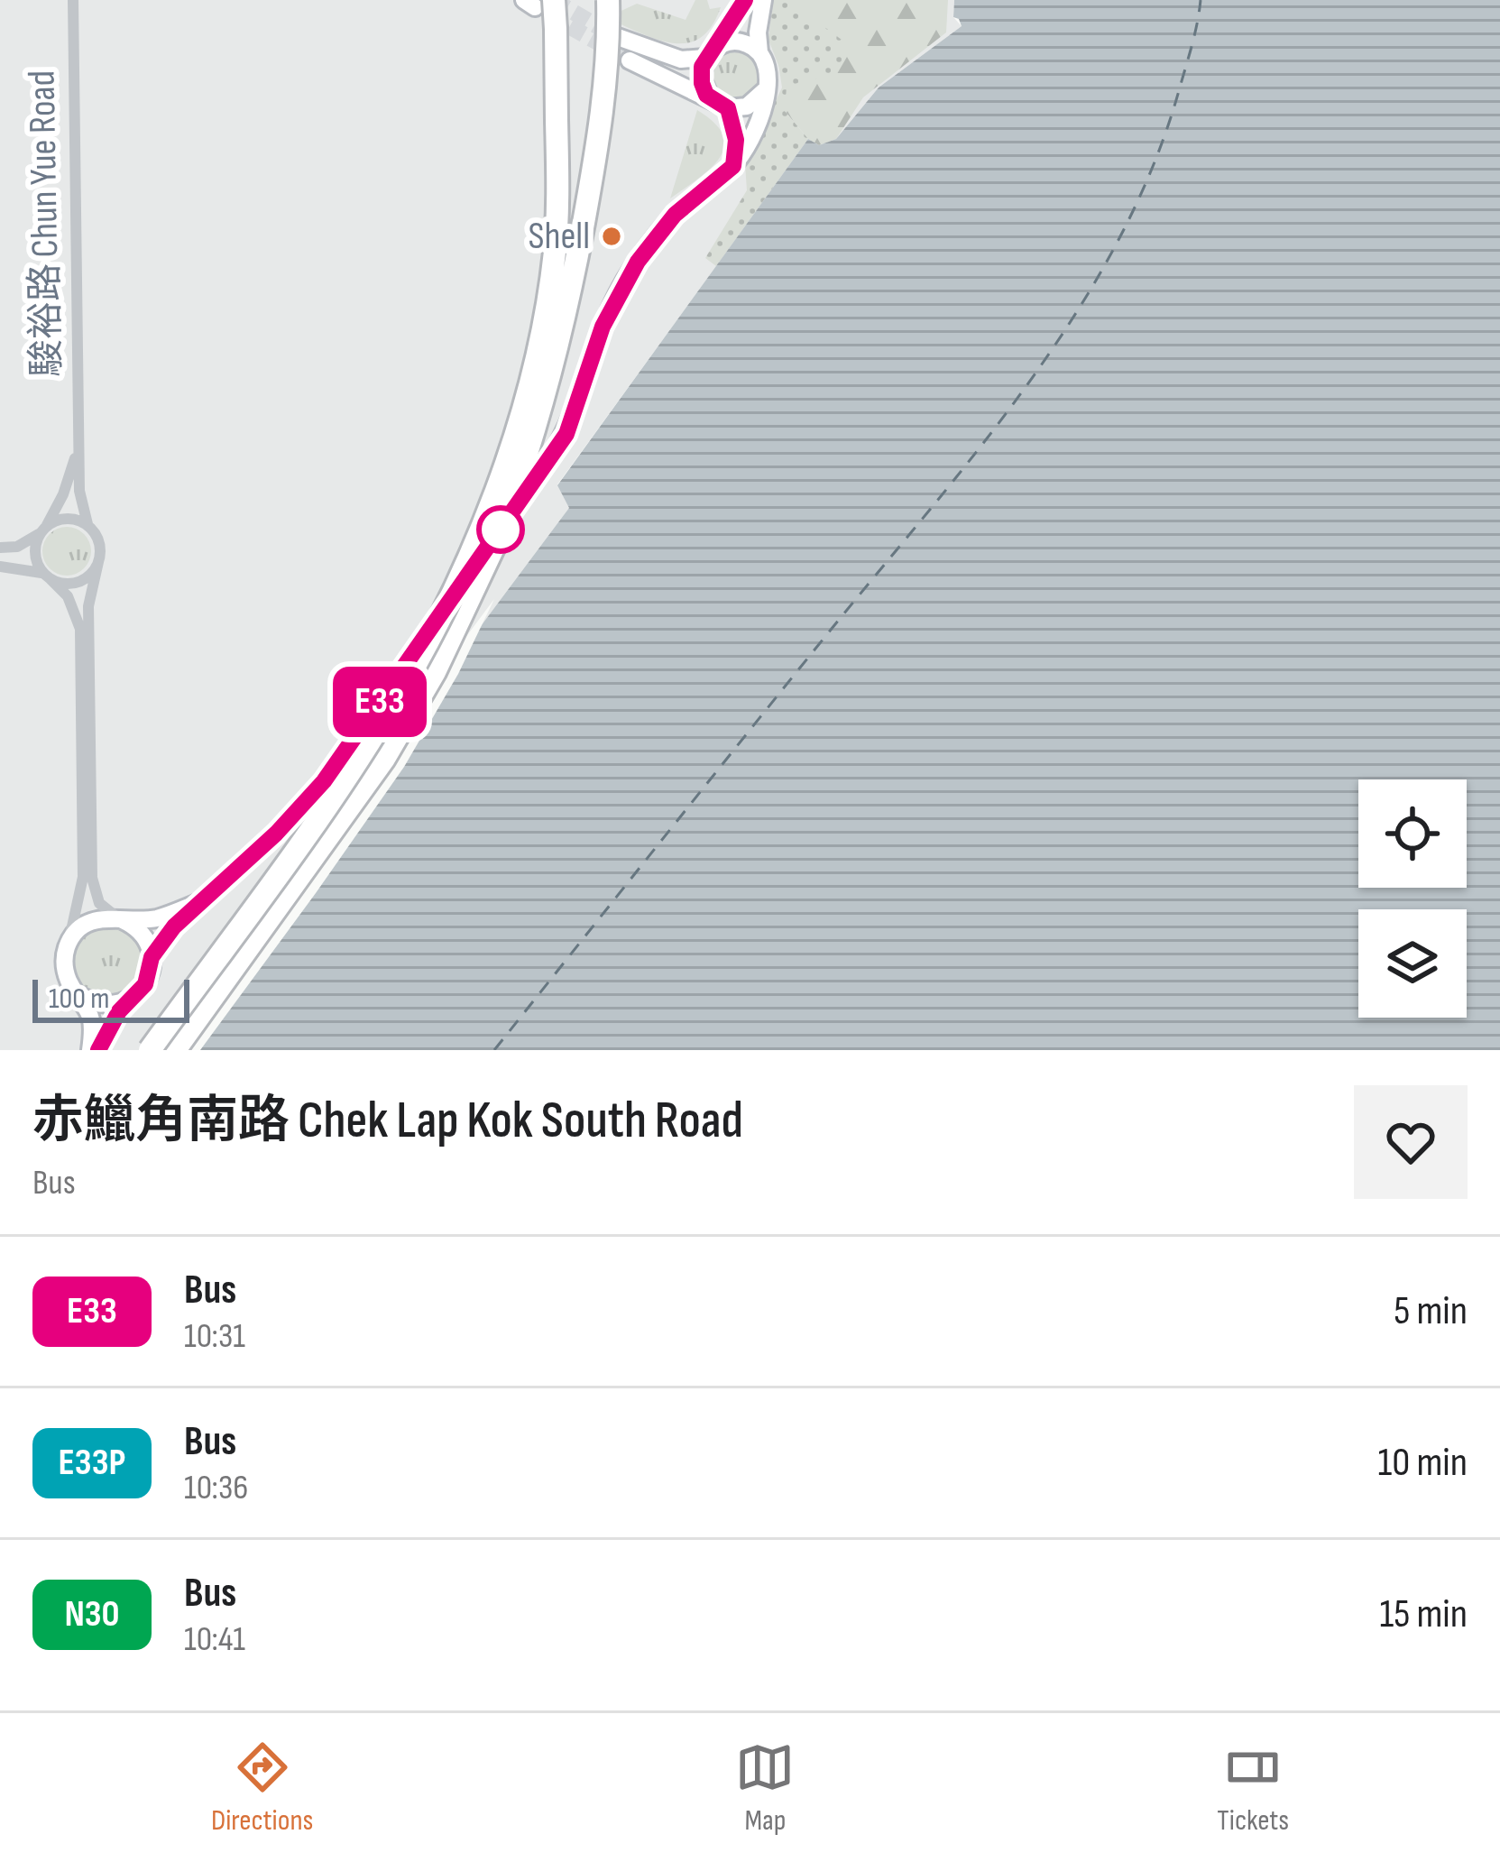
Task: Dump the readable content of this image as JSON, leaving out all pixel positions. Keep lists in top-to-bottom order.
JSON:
{
  "streets": {
    "street": ["駿裕路 Chun Yue Road"]
  },
  "places": ["Shell"],
  "lines": ["bus line E33"],
  "scale_bar": "100 m",
  "page": {
    "on_map": "E33",
    "scale": "100 m",
    "heading": ["赤鱲角南路 Chek Lap Kok South Road", "Bus"],
    "list": [
      {
        "mark": "E33",
        "name": "Bus",
        "note": "10:31",
        "value": "5 min"
      },
      {
        "mark": "E33P",
        "name": "Bus",
        "note": "10:36",
        "value": "10 min"
      },
      {
        "mark": "N30",
        "name": "Bus",
        "note": "10:41",
        "value": "15 min"
      }
    ],
    "tabs": ["Directions", "Map", "Tickets"]
  }
}
